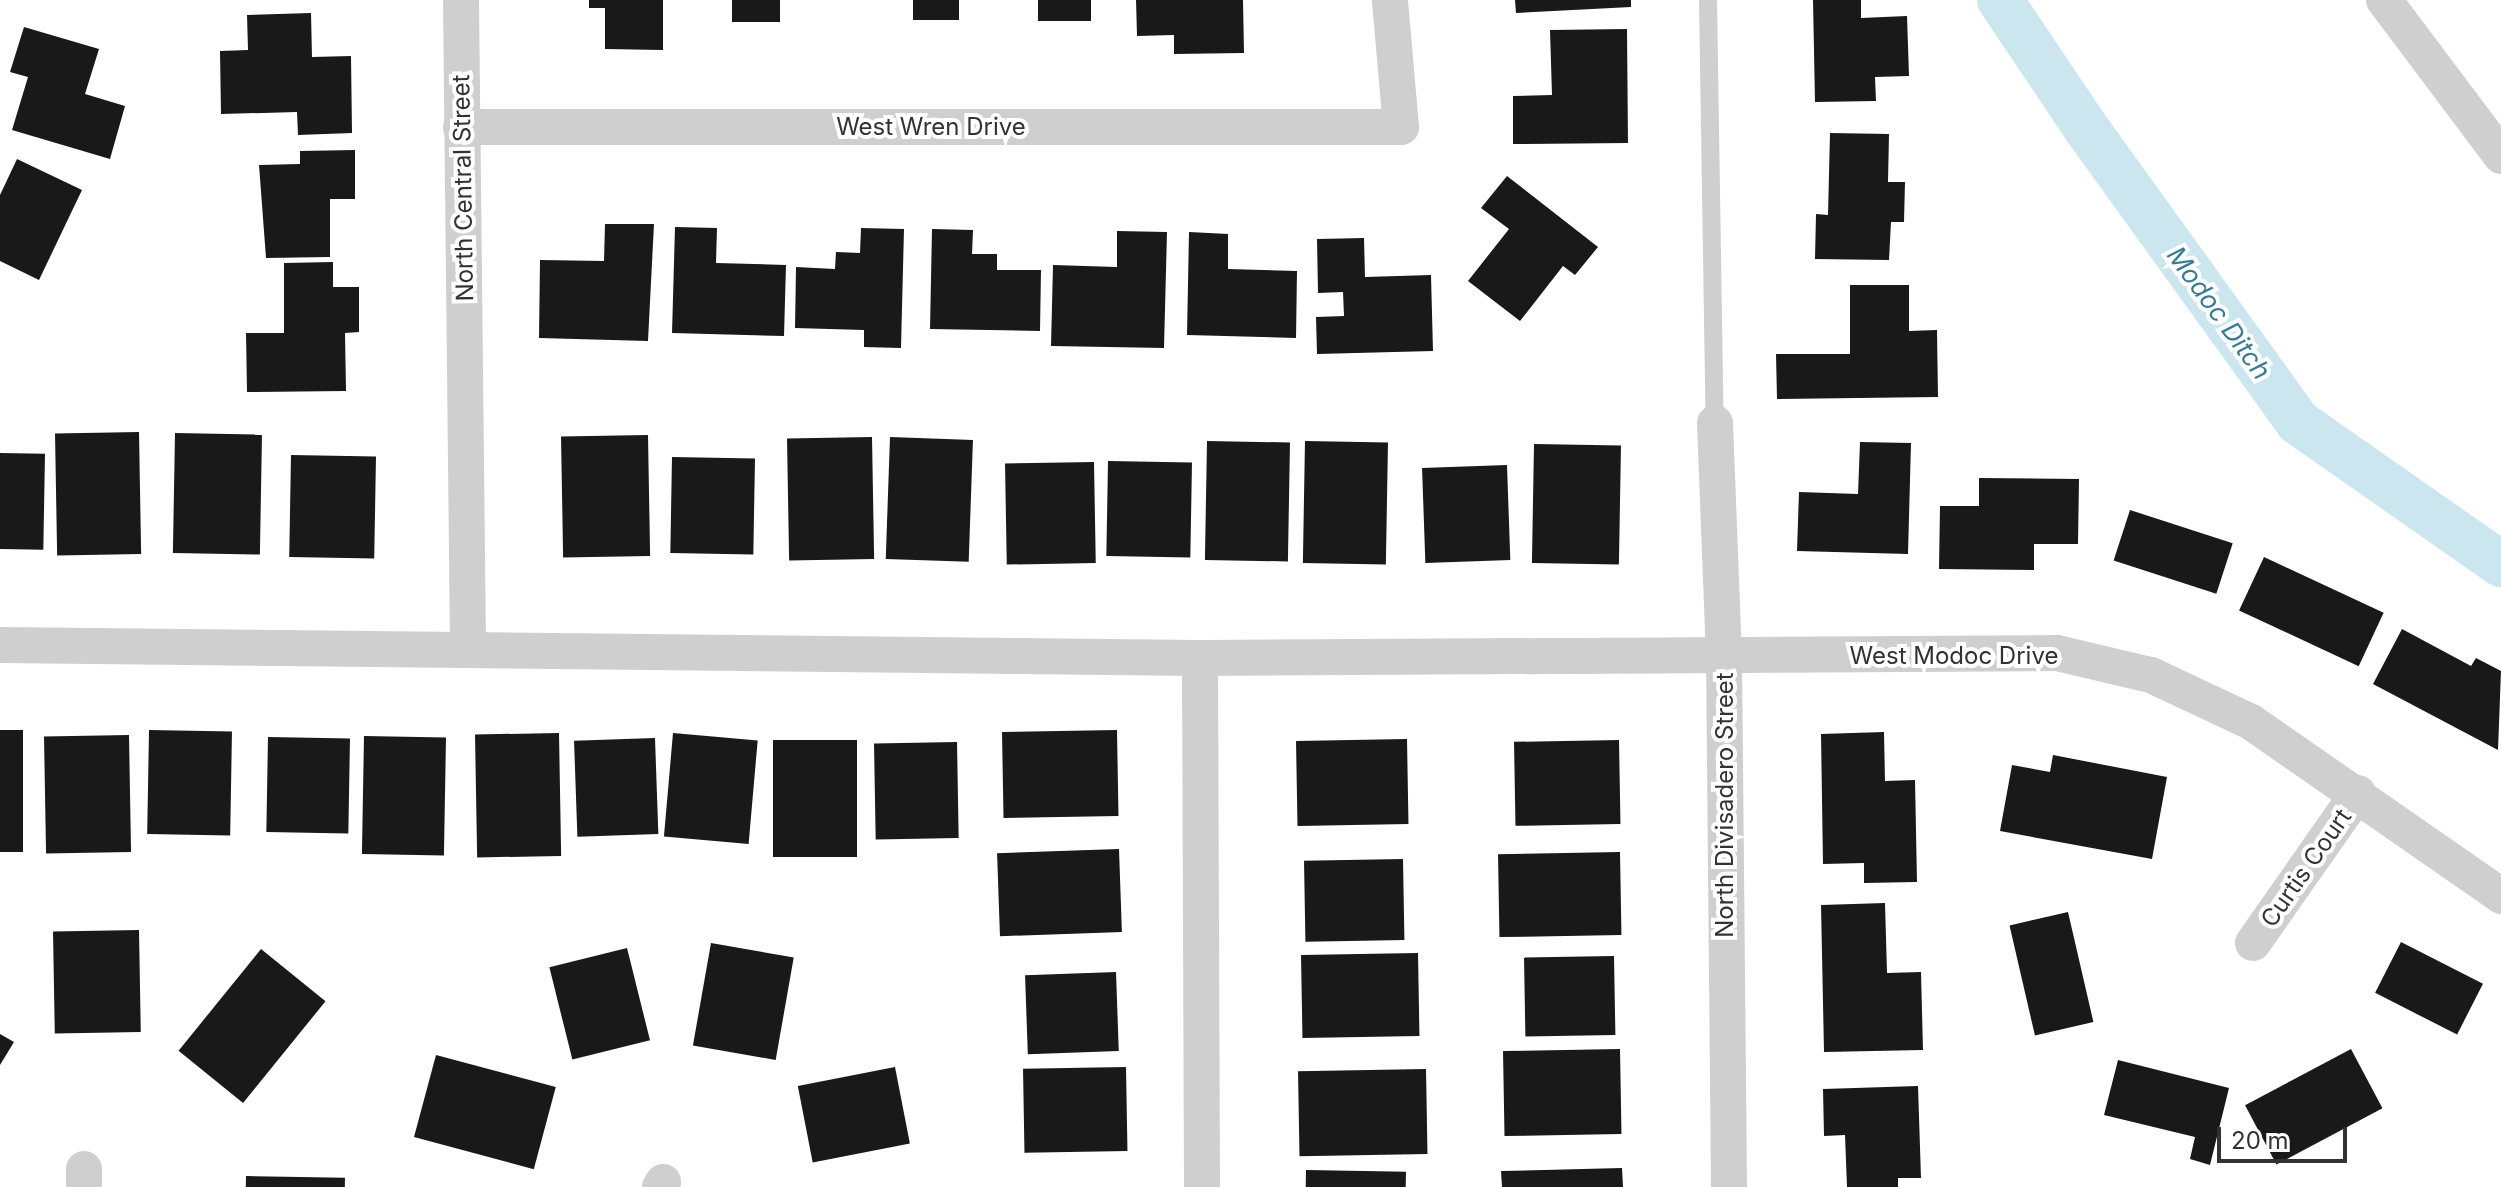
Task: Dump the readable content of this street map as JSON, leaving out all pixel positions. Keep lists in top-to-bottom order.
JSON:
{
  "streets": {
    "street": [
      "West Wren Drive",
      "North Central Street",
      "West Modoc Drive",
      "North Divisadero Street",
      "Curtis Court"
    ]
  },
  "crossings": [
    ["West Wren Drive", "North Central Street"],
    ["North Central Street", "West Modoc Drive"],
    ["West Modoc Drive", "North Divisadero Street"],
    ["West Modoc Drive", "Curtis Court"]
  ],
  "water": ["Modoc Ditch"],
  "scale_bar": "20 m"
}
